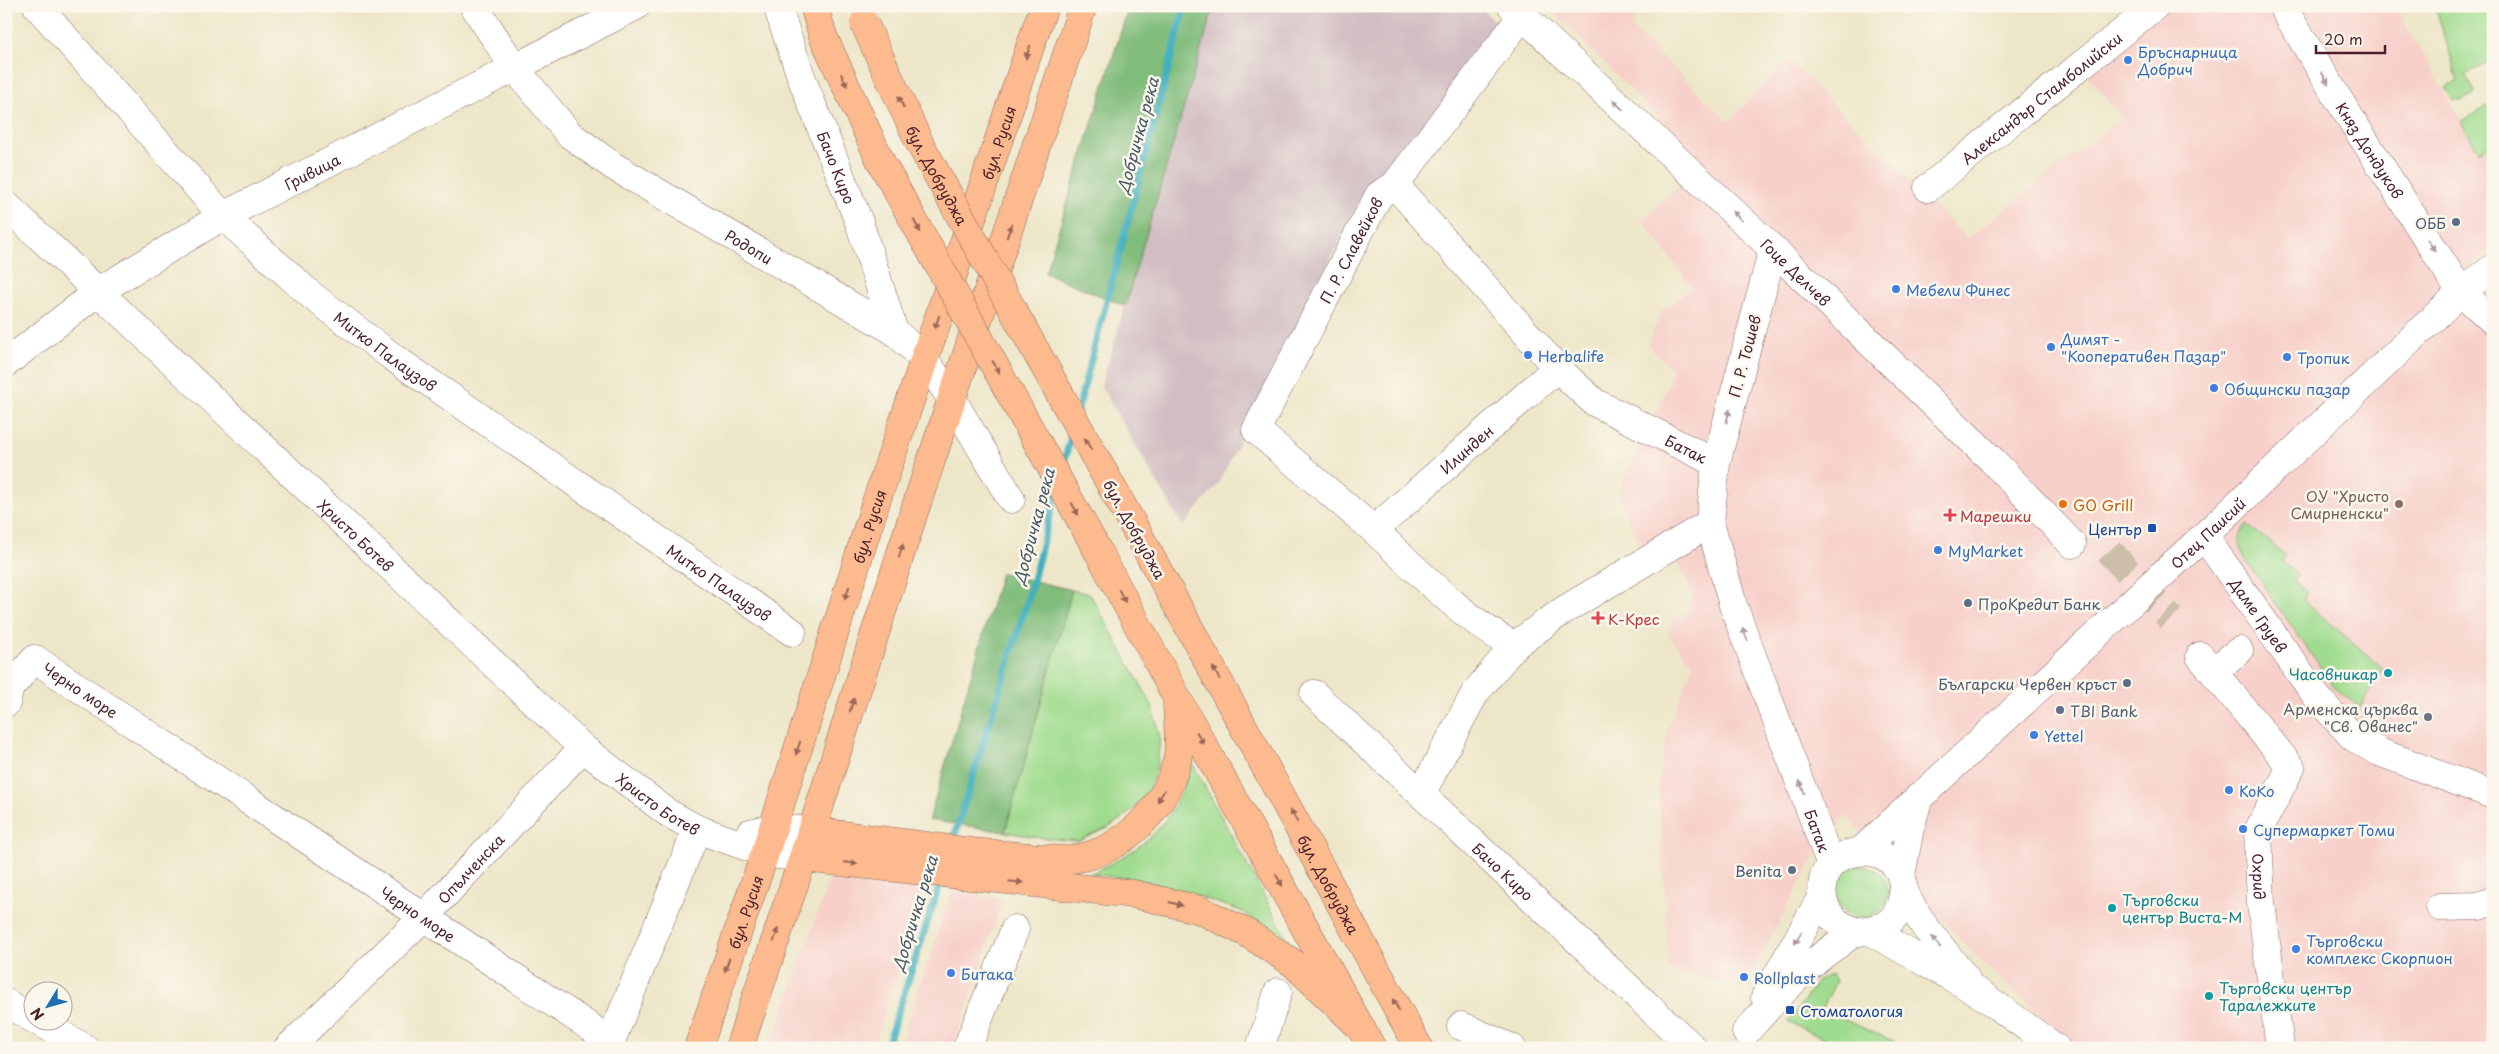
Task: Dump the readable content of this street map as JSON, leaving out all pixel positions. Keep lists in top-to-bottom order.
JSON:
{
  "streets": {
    "main road": ["бул. Русия", "бул. Добруджа"],
    "street": [
      "Александър Стамболийски",
      "Княз Дондуков",
      "Бачо Киро",
      "Гривица",
      "Родопи",
      "П. Р. Славейков",
      "Гоце Делчев",
      "Митко Палаузов",
      "П. Р. Тошев",
      "Батак",
      "Илинден",
      "Отец Паисий",
      "Христо Ботев",
      "Даме Груев",
      "Черно море",
      "Опълченска",
      "Охрид"
    ]
  },
  "crossings": [
    ["бул. Русия", "Родопи"],
    ["бул. Русия", "Христо Ботев"],
    ["Княз Дондуков", "Отец Паисий"],
    ["Бачо Киро", "Родопи"],
    ["Гривица", "Родопи"],
    ["Гривица", "Митко Палаузов"],
    ["Гривица", "Христо Ботев"],
    ["П. Р. Славейков", "Гоце Делчев"],
    ["П. Р. Славейков", "Батак"],
    ["П. Р. Славейков", "Илинден"],
    ["Гоце Делчев", "П. Р. Тошев"],
    ["П. Р. Тошев", "Батак"],
    ["Батак", "Илинден"],
    ["Батак", "Отец Паисий"],
    ["Отец Паисий", "Даме Груев"],
    ["Христо Ботев", "Черно море"],
    ["Христо Ботев", "Опълченска"],
    ["Даме Груев", "Охрид"],
    ["Черно море", "Опълченска"]
  ],
  "one_way": [
    "Княз Дондуков",
    "Гоце Делчев",
    "П. Р. Тошев",
    "Батак"
  ],
  "water": ["Добричка река"],
  "places": {
    "other": [
      "Бръснарница Добрич",
      "ОББ",
      "Мебели Финес",
      "Димят - \"Кооперативен Пазар\"",
      "Herbalife",
      "Тропик",
      "Общински пазар",
      "GO Grill",
      "ОУ \"Христо Смирненски\"",
      "MyMarket",
      "ПроКредит Банк",
      "Часовникар",
      "Български Червен кръст",
      "TBI Bank",
      "Арменска църква \"Св. Ованес\"",
      "Yettel",
      "КоКо",
      "Супермаркет Томи",
      "Benita",
      "Търговски център Виста-М",
      "Търговски комплекс Скорпион",
      "Битака",
      "Rollplast",
      "Търговски център Таралежките"
    ],
    "health": ["Марешки", "К-Крес"],
    "transit": ["Център", "Стоматология"]
  },
  "scale_bar": "20 m",
  "north": "bottom left"
}
